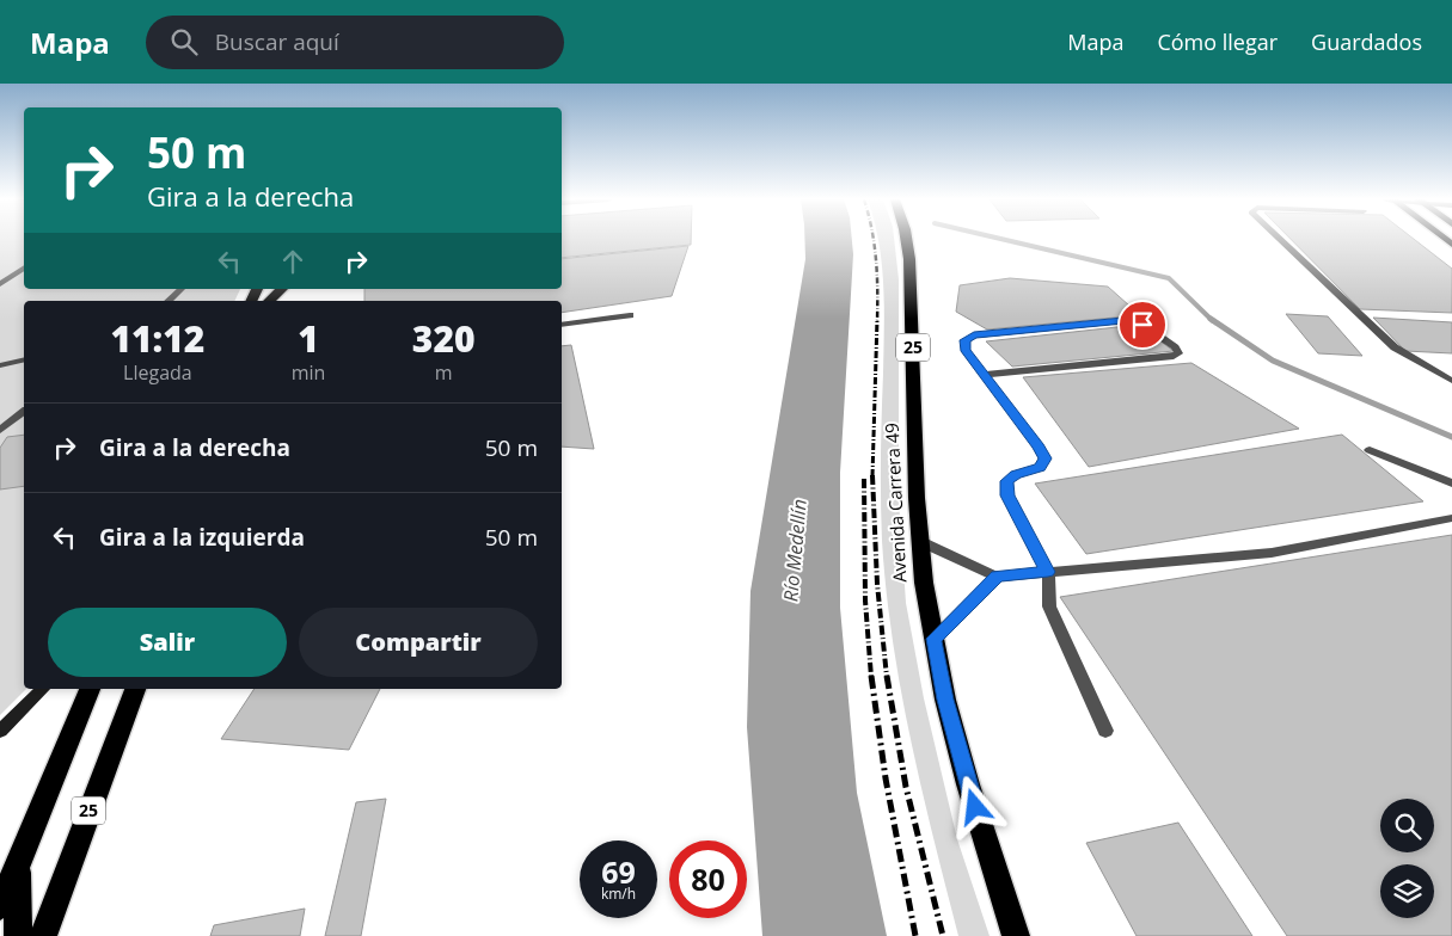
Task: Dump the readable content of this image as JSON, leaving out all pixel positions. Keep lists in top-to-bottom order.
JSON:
{
  "streets": {
    "highway": ["25", "Avenida Carrera 49"]
  },
  "water": ["Río Medellín"],
  "page": {
    "header": "Mapa",
    "search": "Buscar aquí",
    "nav": ["Mapa", "Cómo llegar", "Guardados"],
    "turn": ["50 m", "Gira a la derecha"],
    "eta": [
      "11:12",
      "Llegada",
      "1",
      "min",
      "320",
      "m"
    ],
    "list": [
      {
        "name": "Gira a la derecha",
        "value": "50 m"
      },
      {
        "name": "Gira a la izquierda",
        "value": "50 m"
      }
    ],
    "buttons": ["Salir", "Compartir"],
    "speed": "69 km/h",
    "limit": "80"
  }
}
